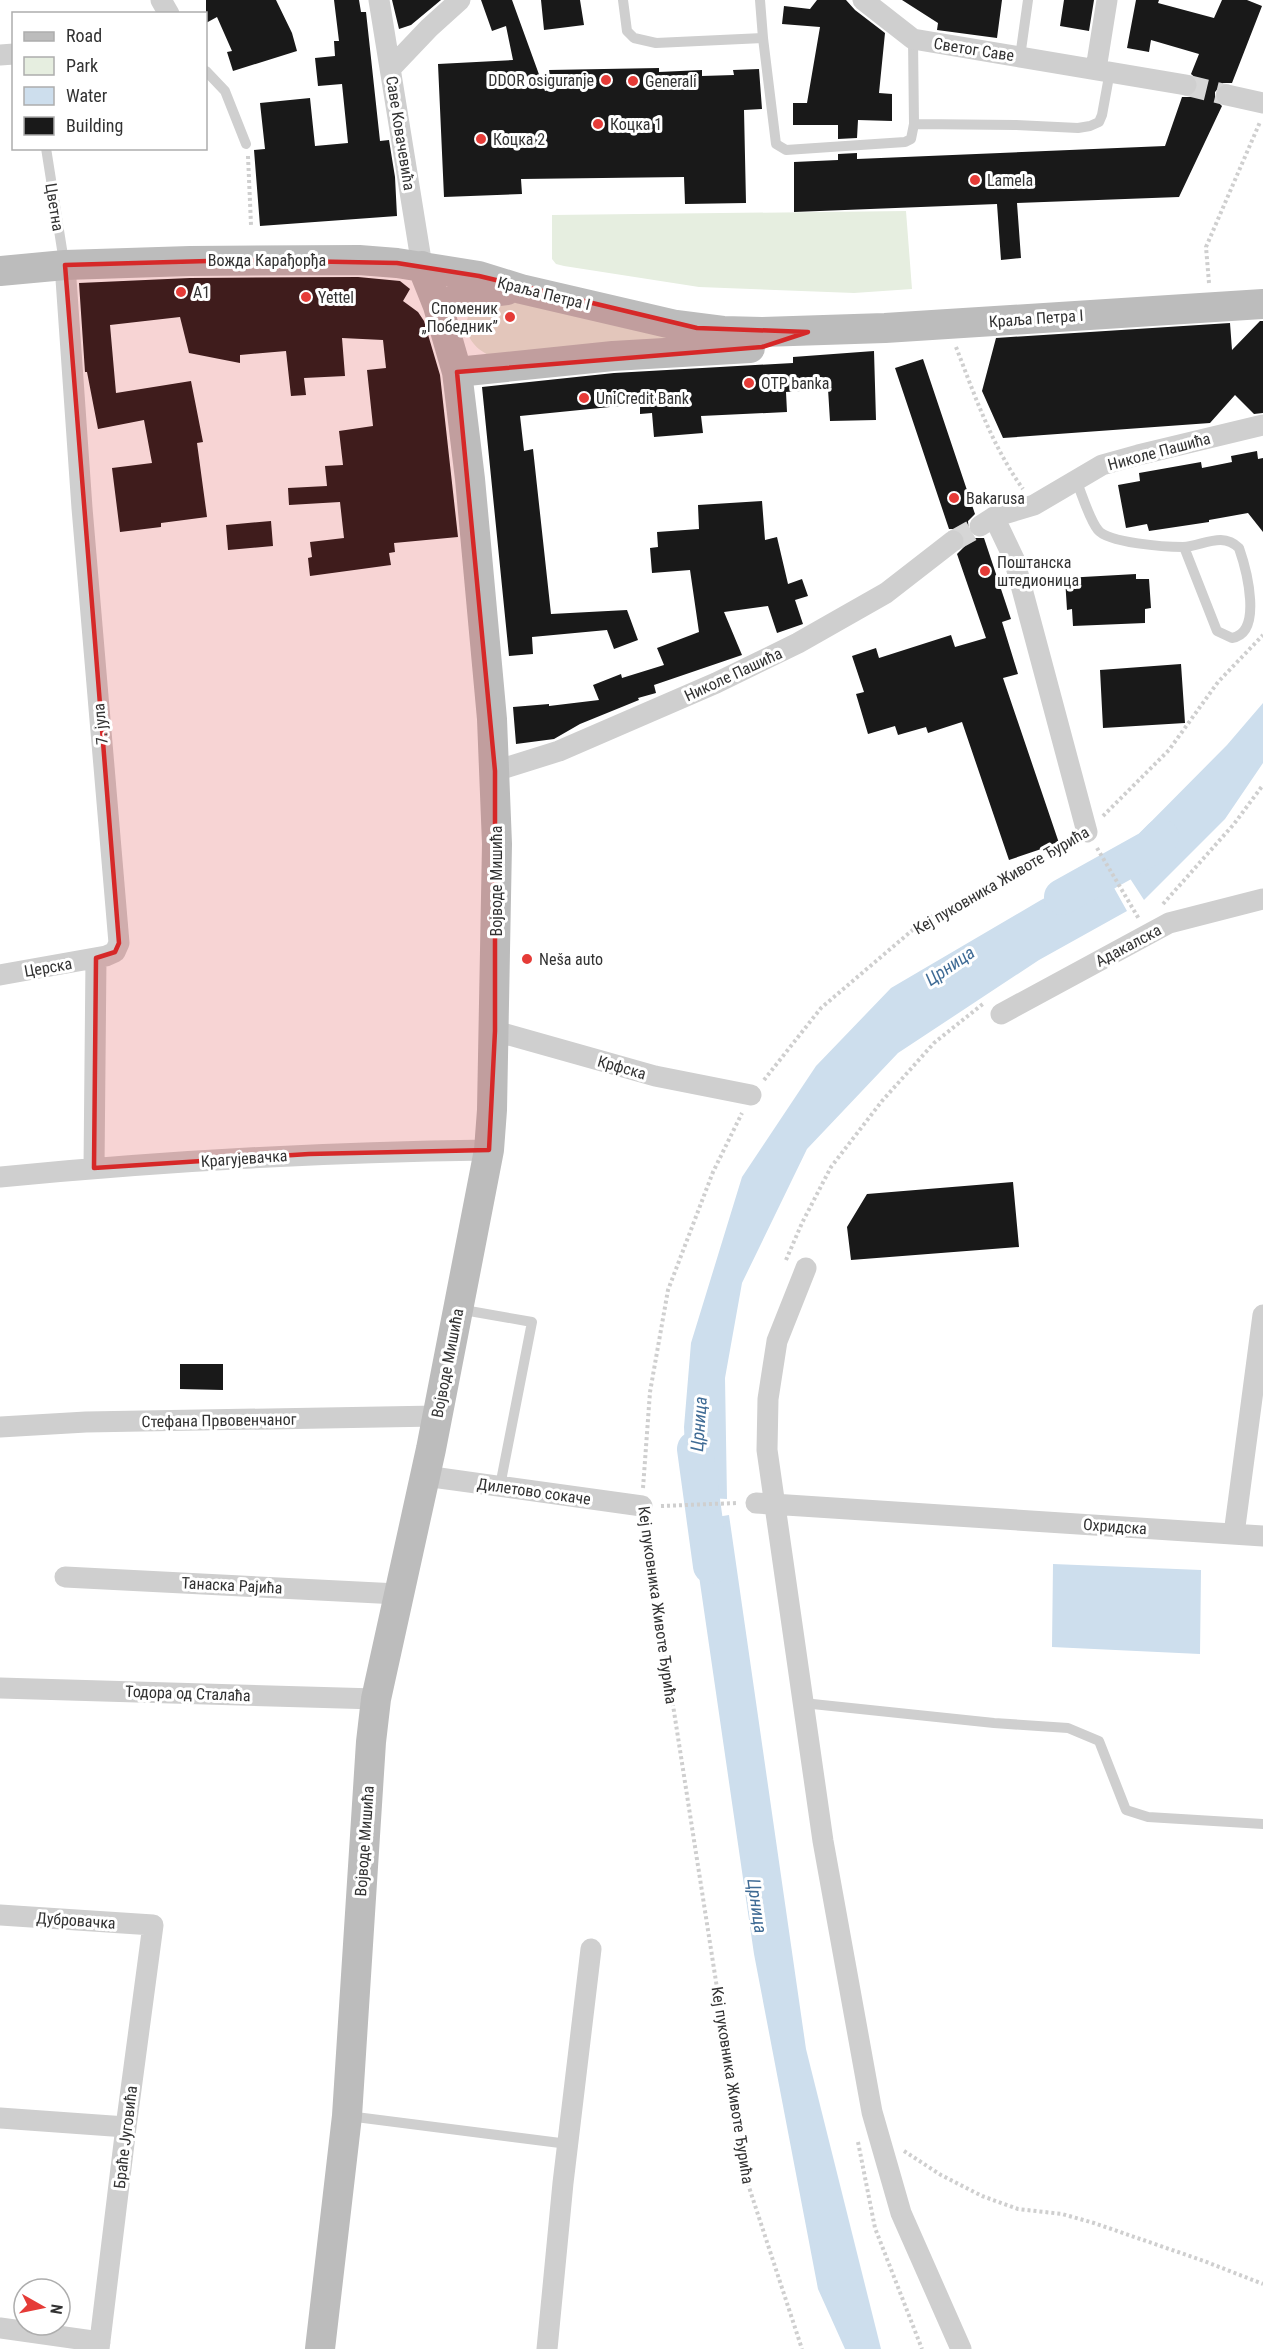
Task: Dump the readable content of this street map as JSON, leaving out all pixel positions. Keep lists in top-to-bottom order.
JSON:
{
  "streets": {
    "main road": ["Вожда Карађорђа", "Краља Петра I", "Војводе Мишића"],
    "street": [
      "Светог Саве",
      "Саве Ковачевића",
      "Николе Пашића",
      "7. јула",
      "Адакалска",
      "Церска",
      "Крфска",
      "Крагујевачка",
      "Стефана Првовенчаног",
      "Дилетово сокаче",
      "Охридска",
      "Танаска Рајића",
      "Тодора од Сталаћа",
      "Дубровачка",
      "Браће Југовића"
    ],
    "lane": ["Цветна"],
    "path": ["Кеј пуковника Животе Ђурића"]
  },
  "crossings": [
    ["Саве Ковачевића", "Вожда Карађорђа"],
    ["Саве Ковачевића", "Краља Петра I"],
    ["Цветна", "Вожда Карађорђа"],
    ["Цветна", "7. јула"],
    ["Вожда Карађорђа", "Краља Петра I"],
    ["Вожда Карађорђа", "7. јула"],
    ["Краља Петра I", "Војводе Мишића"],
    ["Николе Пашића", "Кеј пуковника Животе Ђурића"],
    ["Николе Пашића", "Војводе Мишића"],
    ["7. јула", "Церска"],
    ["Кеј пуковника Животе Ђурића", "Крфска"],
    ["Кеј пуковника Животе Ђурића", "Дилетово сокаче"],
    ["Војводе Мишића", "Крфска"],
    ["Војводе Мишића", "Крагујевачка"],
    ["Војводе Мишића", "Стефана Првовенчаног"],
    ["Војводе Мишића", "Дилетово сокаче"],
    ["Војводе Мишића", "Танаска Рајића"],
    ["Војводе Мишића", "Тодора од Сталаћа"],
    ["Дубровачка", "Браће Југовића"]
  ],
  "water": ["Црница"],
  "places": [
    "DDOR osiguranje",
    "Generali",
    "Коцка 1",
    "Коцка 2",
    "Lamela",
    "A1",
    "Yettel",
    "Споменик „Победник”",
    "OTP banka",
    "UniCredit Bank",
    "Bakarusa",
    "Поштанска штедионица",
    "Neša auto"
  ],
  "legend": [
    "Road",
    "Park",
    "Water",
    "Building"
  ],
  "north": "right"
}
